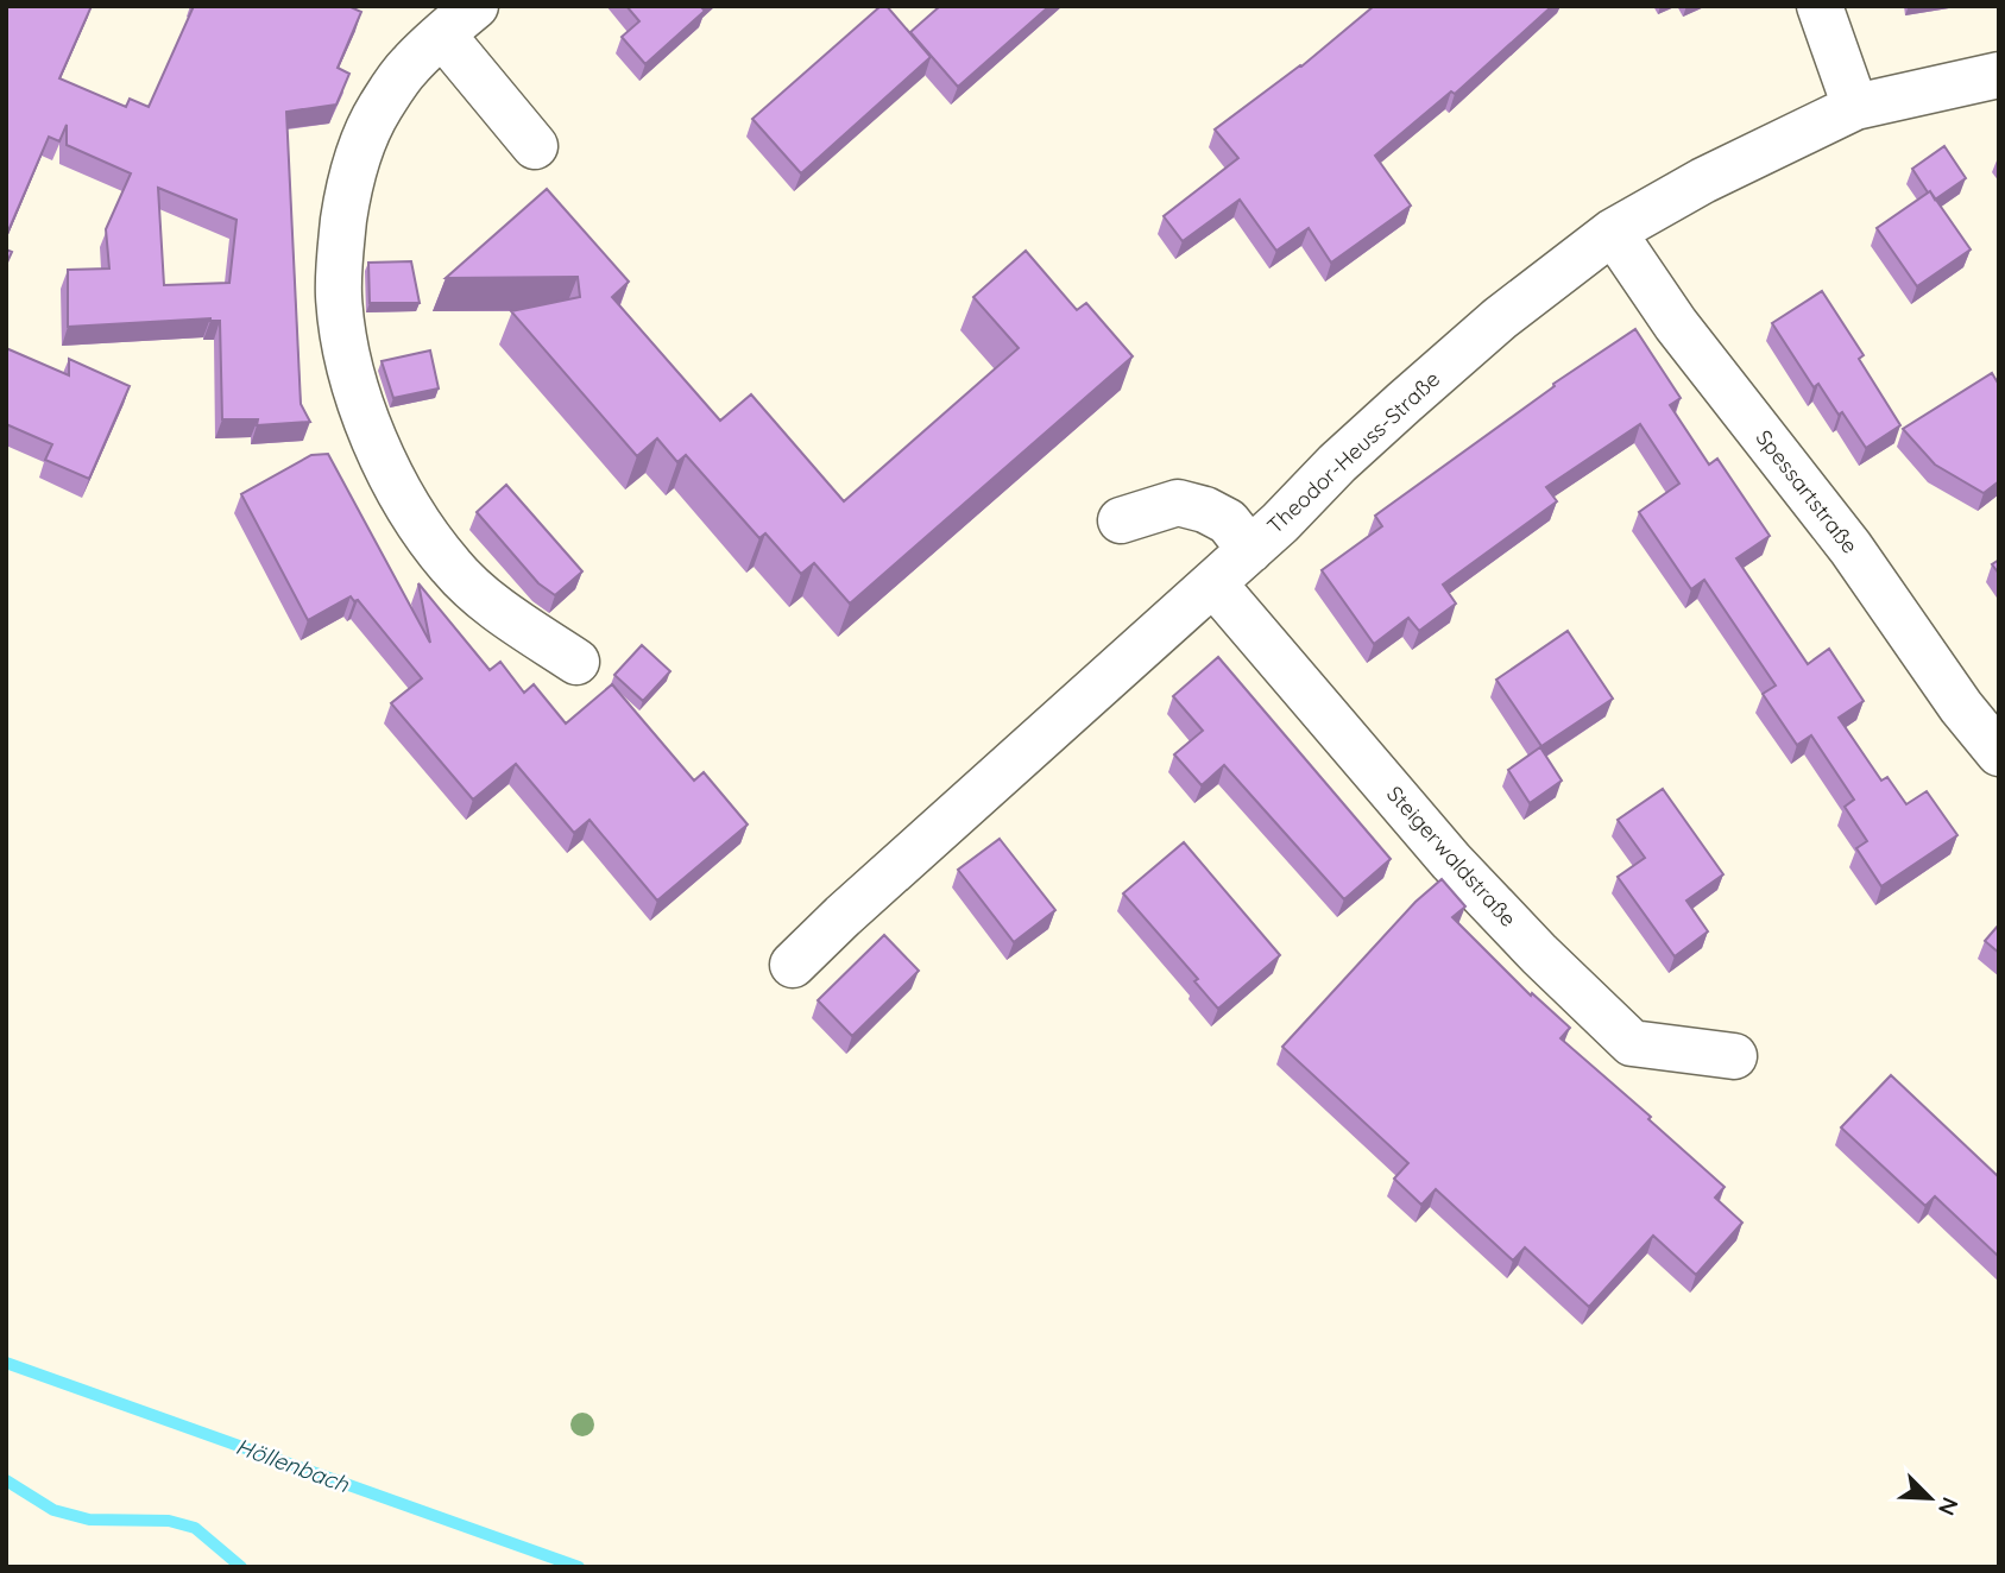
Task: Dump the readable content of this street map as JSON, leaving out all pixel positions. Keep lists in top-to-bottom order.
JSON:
{
  "streets": {
    "street": ["Theodor-Heuss-Straße", "Spessartstraße", "Steigerwaldstraße"]
  },
  "crossings": [
    ["Theodor-Heuss-Straße", "Spessartstraße"],
    ["Theodor-Heuss-Straße", "Steigerwaldstraße"]
  ],
  "water": ["Höllenbach"],
  "north": "bottom right"
}
